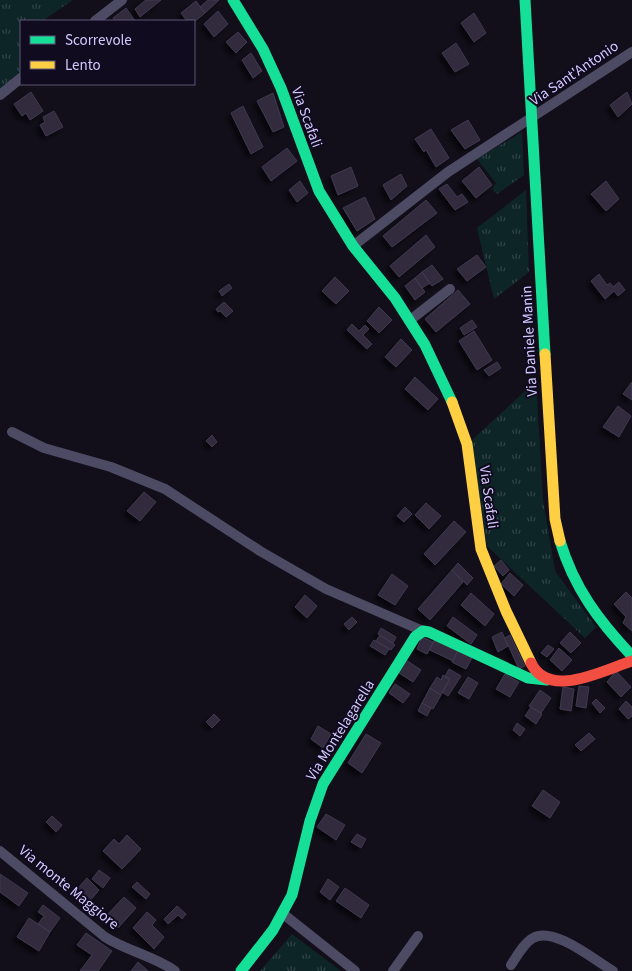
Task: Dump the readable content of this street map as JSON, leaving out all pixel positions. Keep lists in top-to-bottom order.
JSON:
{
  "streets": {
    "street": [
      "Via Sant'Antonio",
      "Via Scafali",
      "Via Daniele Manin",
      "Via Montelagarella",
      "Via monte Maggiore"
    ]
  },
  "crossings": [
    ["Via Sant'Antonio", "Via Daniele Manin"]
  ],
  "legend": ["Scorrevole", "Lento"]
}
